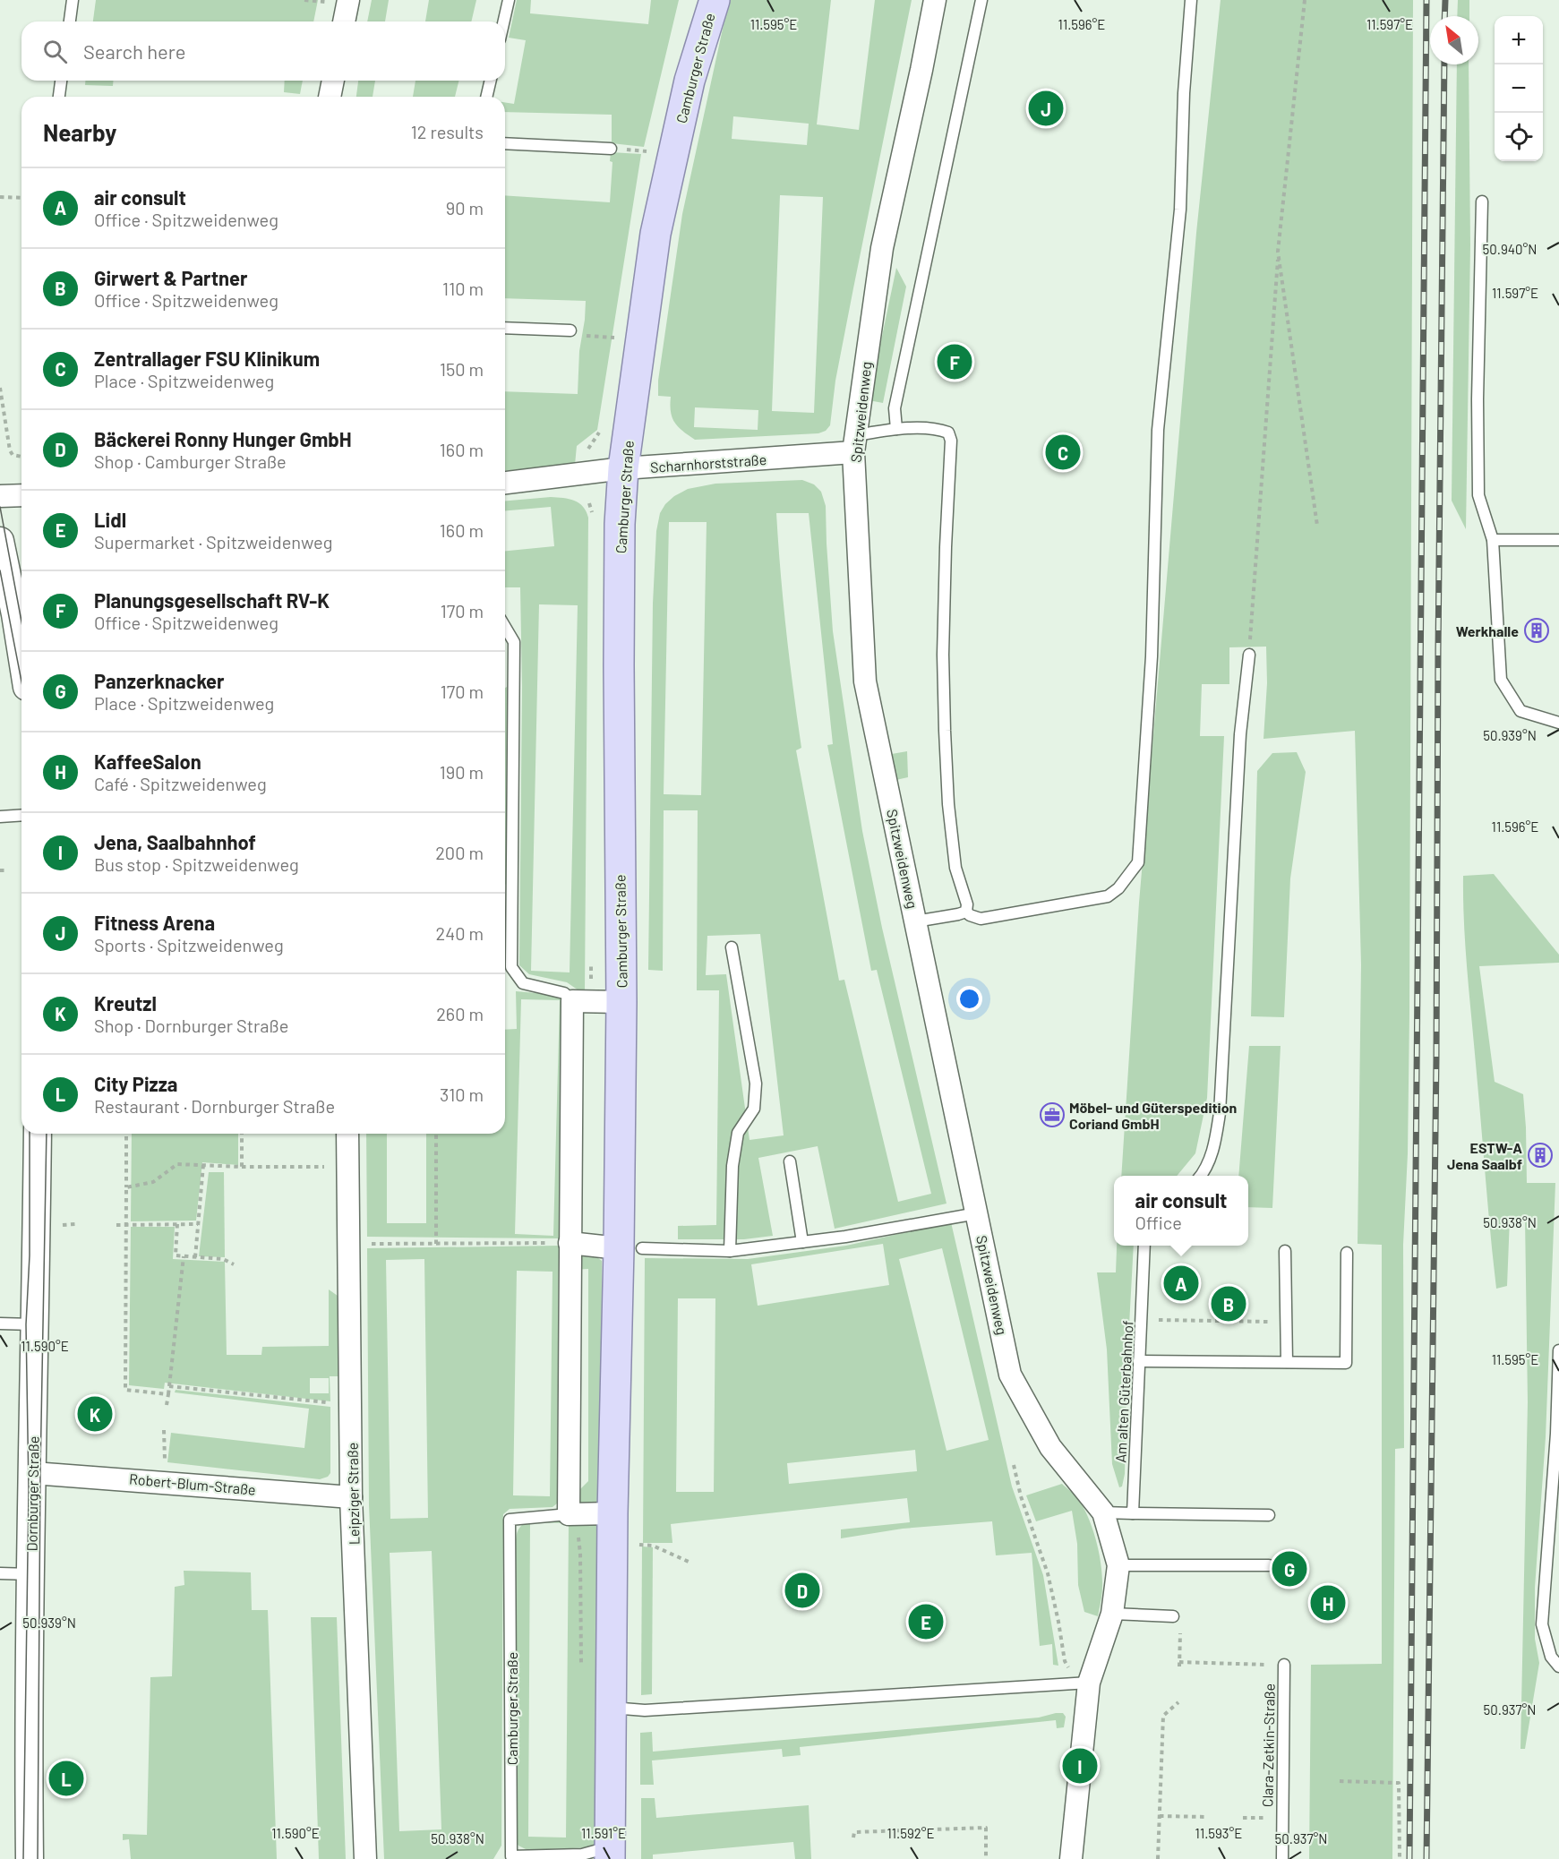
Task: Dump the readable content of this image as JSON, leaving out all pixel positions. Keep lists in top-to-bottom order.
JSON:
{
  "streets": {
    "main road": ["Camburger Straße"],
    "street": [
      "Spitzweidenweg",
      "Scharnhorststraße",
      "Robert-Blum-Straße",
      "Dornburger Straße",
      "Leipziger Straße"
    ],
    "lane": ["Am alten Güterbahnhof", "Clara-Zetkin-Straße"]
  },
  "crossings": [
    ["Camburger Straße", "Scharnhorststraße"],
    ["Spitzweidenweg", "Scharnhorststraße"],
    ["Robert-Blum-Straße", "Dornburger Straße"],
    ["Robert-Blum-Straße", "Leipziger Straße"]
  ],
  "places": {
    "building": ["Werkhalle", "ESTW-A Jena Saalbf"],
    "office": ["Möbel- und Güterspedition Coriand GmbH"]
  },
  "north": "top left",
  "page": {
    "map_buttons": ["+", "−"],
    "search": "Search here",
    "pins": [
      "J",
      "F",
      "C",
      "A",
      "B",
      "K",
      "G",
      "D",
      "H",
      "E",
      "I",
      "L"
    ],
    "heading": ["Nearby", "12 results"],
    "list": [
      {
        "mark": "A",
        "name": "air consult",
        "note": "Office · Spitzweidenweg",
        "value": "90 m"
      },
      {
        "mark": "B",
        "name": "Girwert & Partner",
        "note": "Office · Spitzweidenweg",
        "value": "110 m"
      },
      {
        "mark": "C",
        "name": "Zentrallager FSU Klinikum",
        "note": "Place · Spitzweidenweg",
        "value": "150 m"
      },
      {
        "mark": "D",
        "name": "Bäckerei Ronny Hunger GmbH",
        "note": "Shop · Camburger Straße",
        "value": "160 m"
      },
      {
        "mark": "E",
        "name": "Lidl",
        "note": "Supermarket · Spitzweidenweg",
        "value": "160 m"
      },
      {
        "mark": "F",
        "name": "Planungsgesellschaft RV-K",
        "note": "Office · Spitzweidenweg",
        "value": "170 m"
      },
      {
        "mark": "G",
        "name": "Panzerknacker",
        "note": "Place · Spitzweidenweg",
        "value": "170 m"
      },
      {
        "mark": "H",
        "name": "KaffeeSalon",
        "note": "Café · Spitzweidenweg",
        "value": "190 m"
      },
      {
        "mark": "I",
        "name": "Jena, Saalbahnhof",
        "note": "Bus stop · Spitzweidenweg",
        "value": "200 m"
      },
      {
        "mark": "J",
        "name": "Fitness Arena",
        "note": "Sports · Spitzweidenweg",
        "value": "240 m"
      },
      {
        "mark": "K",
        "name": "Kreutzl",
        "note": "Shop · Dornburger Straße",
        "value": "260 m"
      },
      {
        "mark": "L",
        "name": "City Pizza",
        "note": "Restaurant · Dornburger Straße",
        "value": "310 m"
      }
    ],
    "popup": ["air consult", "Office"]
  },
  "coordinates": [
    "11.595°E",
    "11.596°E",
    "11.597°E",
    "50.940°N",
    "50.939°N",
    "50.938°N",
    "11.590°E",
    "50.937°N",
    "11.591°E",
    "11.592°E",
    "11.593°E"
  ]
}
